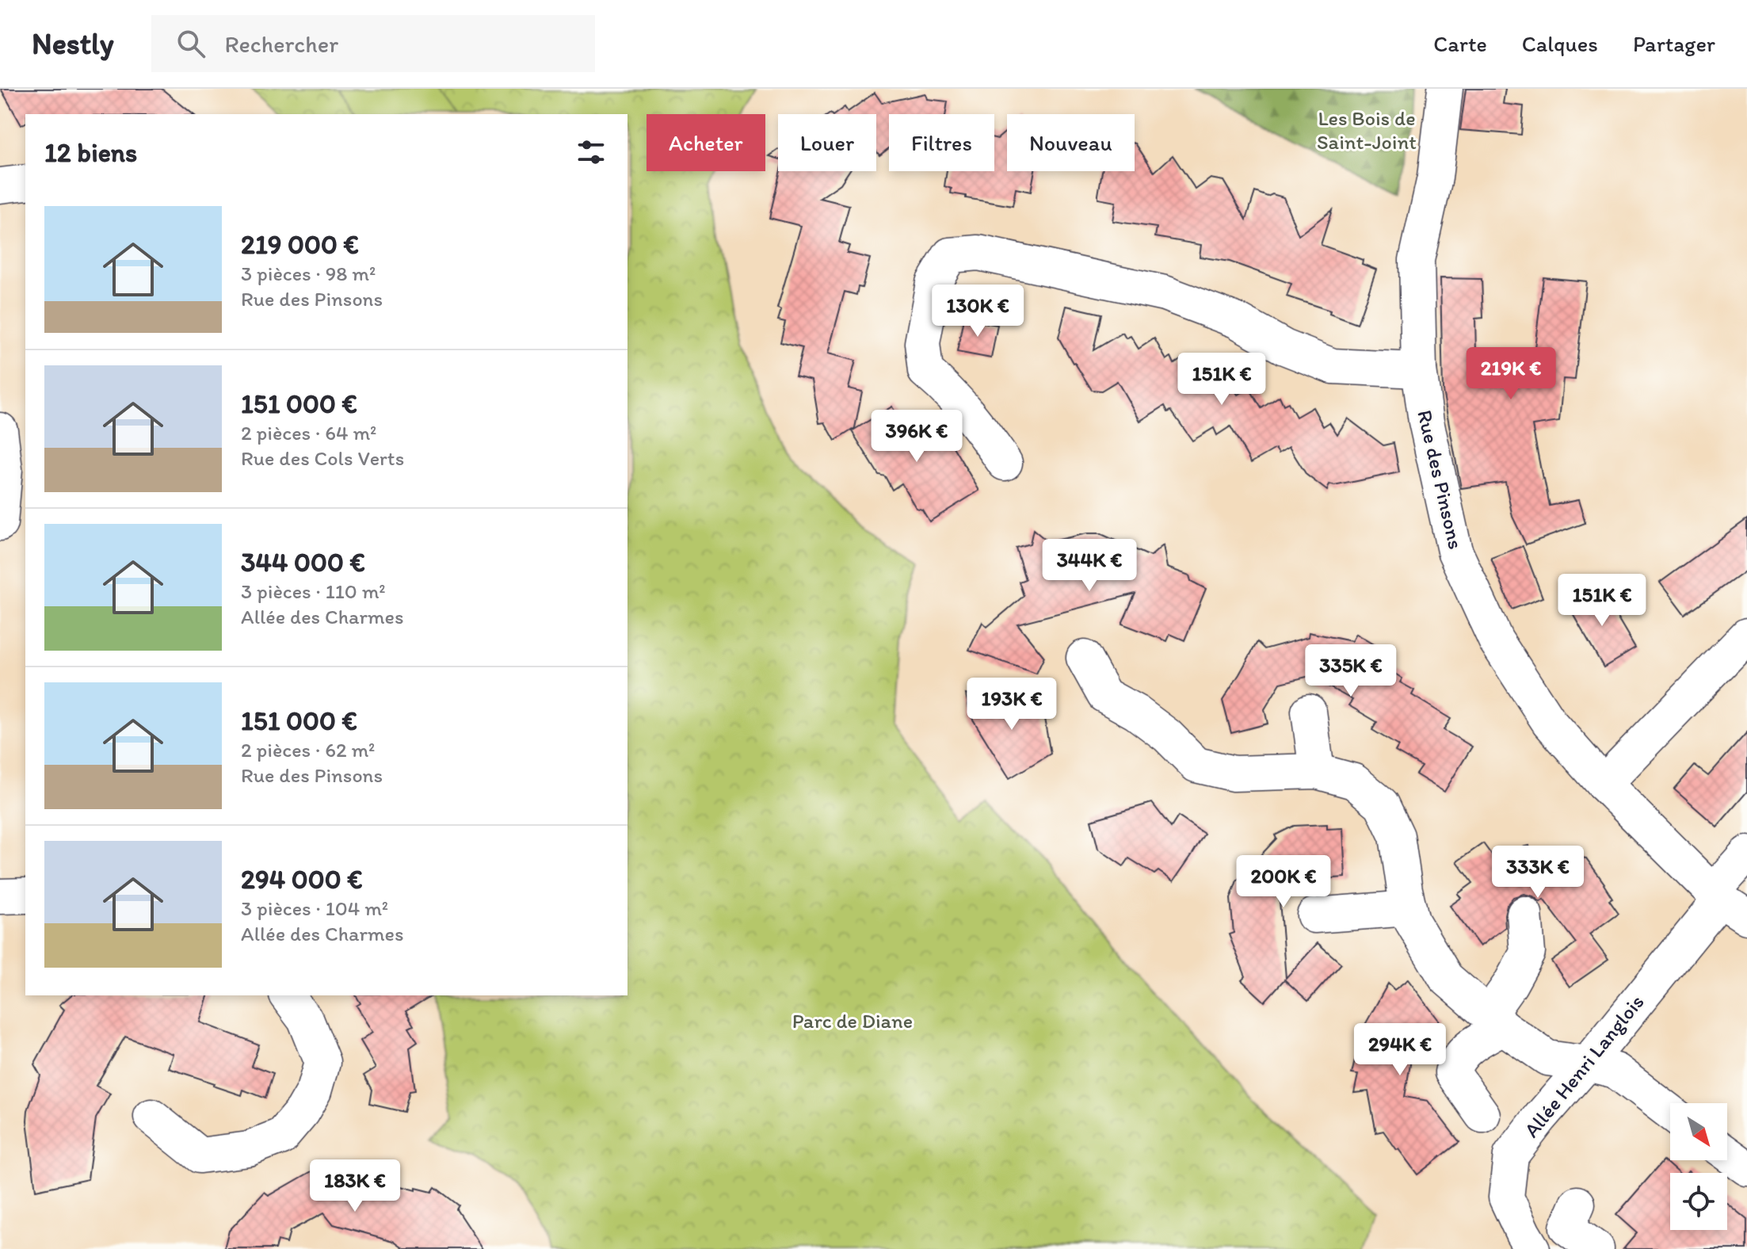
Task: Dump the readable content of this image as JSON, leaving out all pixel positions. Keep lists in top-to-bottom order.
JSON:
{
  "streets": {
    "street": ["Rue des Pinsons", "Allée Henri Langlois"]
  },
  "crossings": [
    ["Rue des Pinsons", "Allée Henri Langlois"]
  ],
  "parks": ["Les Bois de Saint-Joint", "Parc de Diane"],
  "north": "bottom right",
  "page": {
    "header": "Nestly",
    "search": "Rechercher",
    "nav": ["Carte", "Calques", "Partager"],
    "chip": [
      "Acheter",
      "Louer",
      "Filtres",
      "Nouveau"
    ],
    "heading": "12 biens",
    "list": [
      {
        "name": "219 000 €",
        "note": "3 pièces · 98 m² · Rue des Pinsons"
      },
      {
        "name": "151 000 €",
        "note": "2 pièces · 64 m² · Rue des Cols Verts"
      },
      {
        "name": "344 000 €",
        "note": "3 pièces · 110 m² · Allée des Charmes"
      },
      {
        "name": "151 000 €",
        "note": "2 pièces · 62 m² · Rue des Pinsons"
      },
      {
        "name": "294 000 €",
        "note": "3 pièces · 104 m² · Allée des Charmes"
      }
    ],
    "price": [
      "130K €",
      "219K €",
      "151K €",
      "396K €",
      "344K €",
      "151K €",
      "335K €",
      "193K €",
      "333K €",
      "200K €",
      "294K €",
      "183K €"
    ]
  }
}
